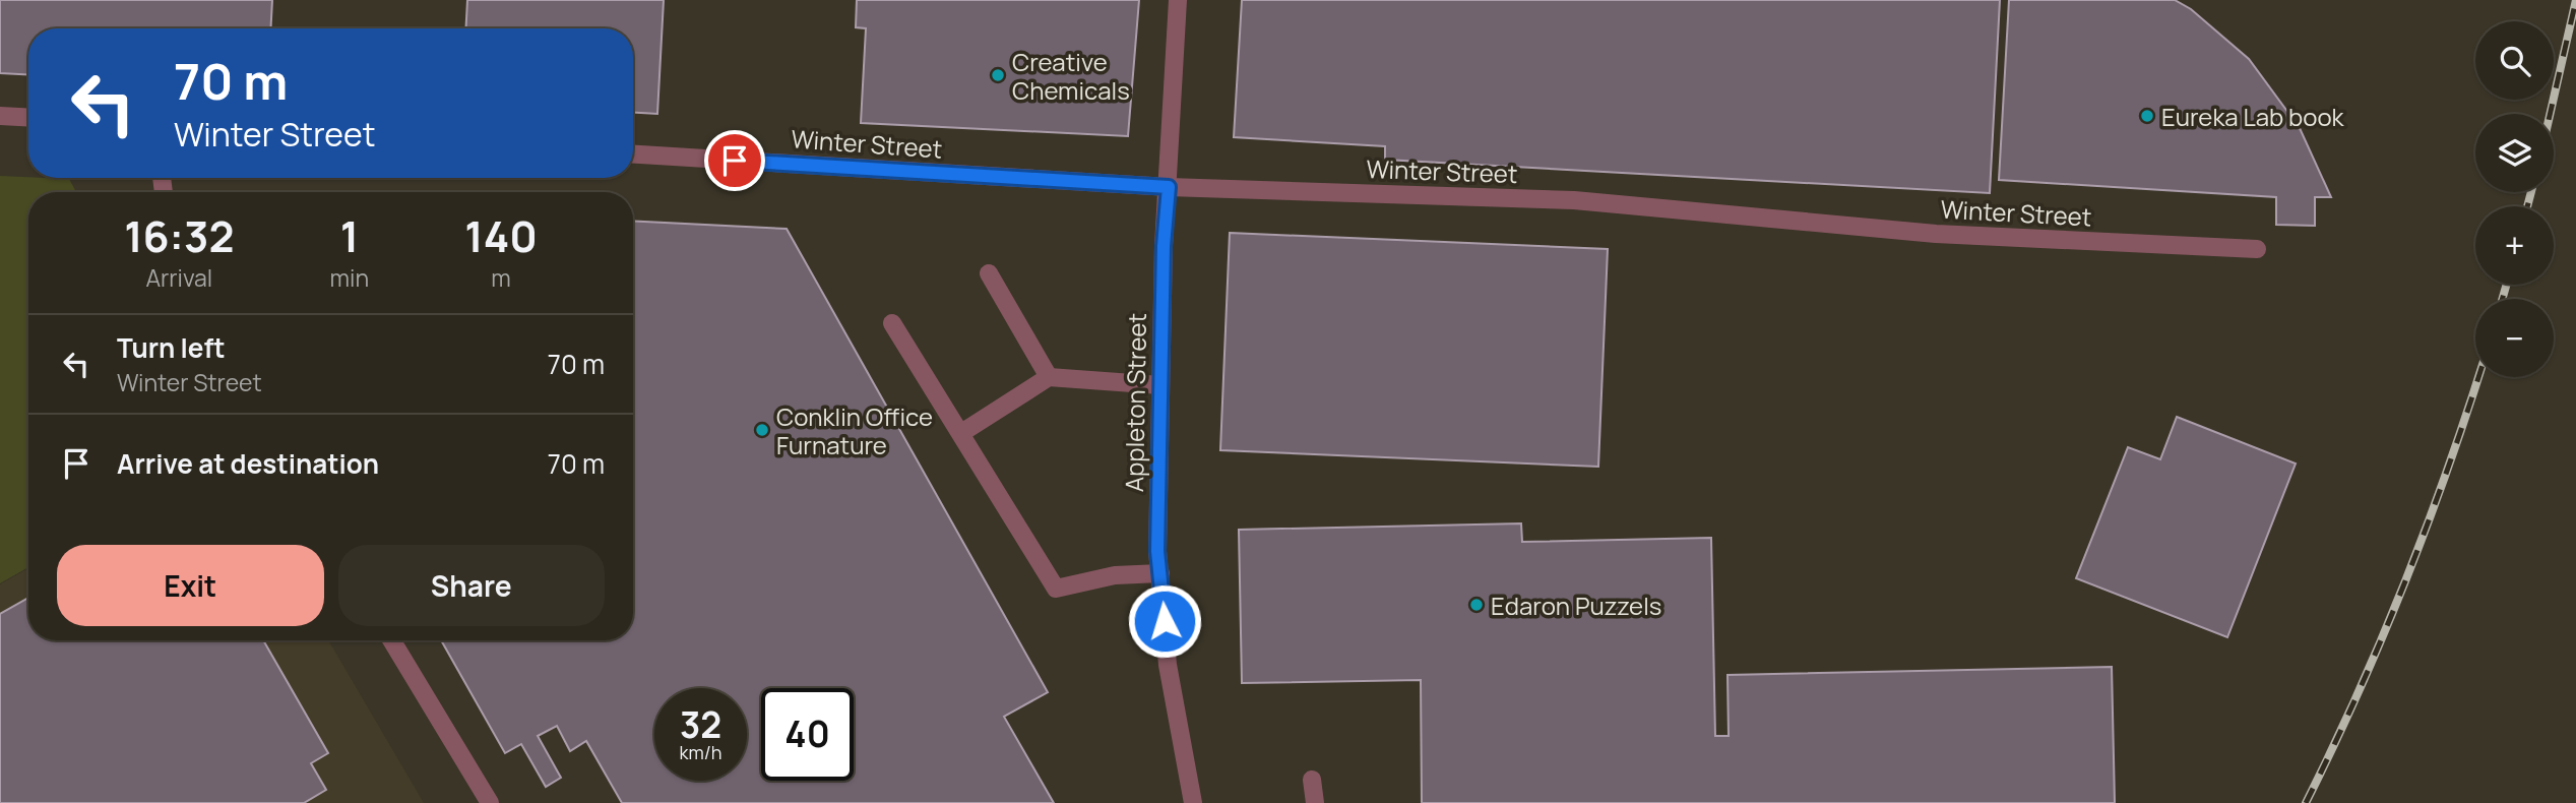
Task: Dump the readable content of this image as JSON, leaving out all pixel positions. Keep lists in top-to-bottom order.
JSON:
{
  "streets": {
    "street": ["Winter Street", "Appleton Street"]
  },
  "crossings": [
    ["Winter Street", "Appleton Street"]
  ],
  "places": [
    "Creative Chemicals",
    "Eureka Lab book",
    "Conklin Office Furnature",
    "Edaron Puzzels"
  ],
  "page": {
    "map_buttons": ["+", "−"],
    "turn": ["70 m", "Winter Street"],
    "eta": [
      "16:32",
      "Arrival",
      "1",
      "min",
      "140",
      "m"
    ],
    "list": [
      {
        "name": "Turn left",
        "note": "Winter Street",
        "value": "70 m"
      },
      {
        "name": "Arrive at destination",
        "value": "70 m"
      }
    ],
    "buttons": ["Exit", "Share"],
    "speed": "32 km/h",
    "limit": "40"
  }
}
